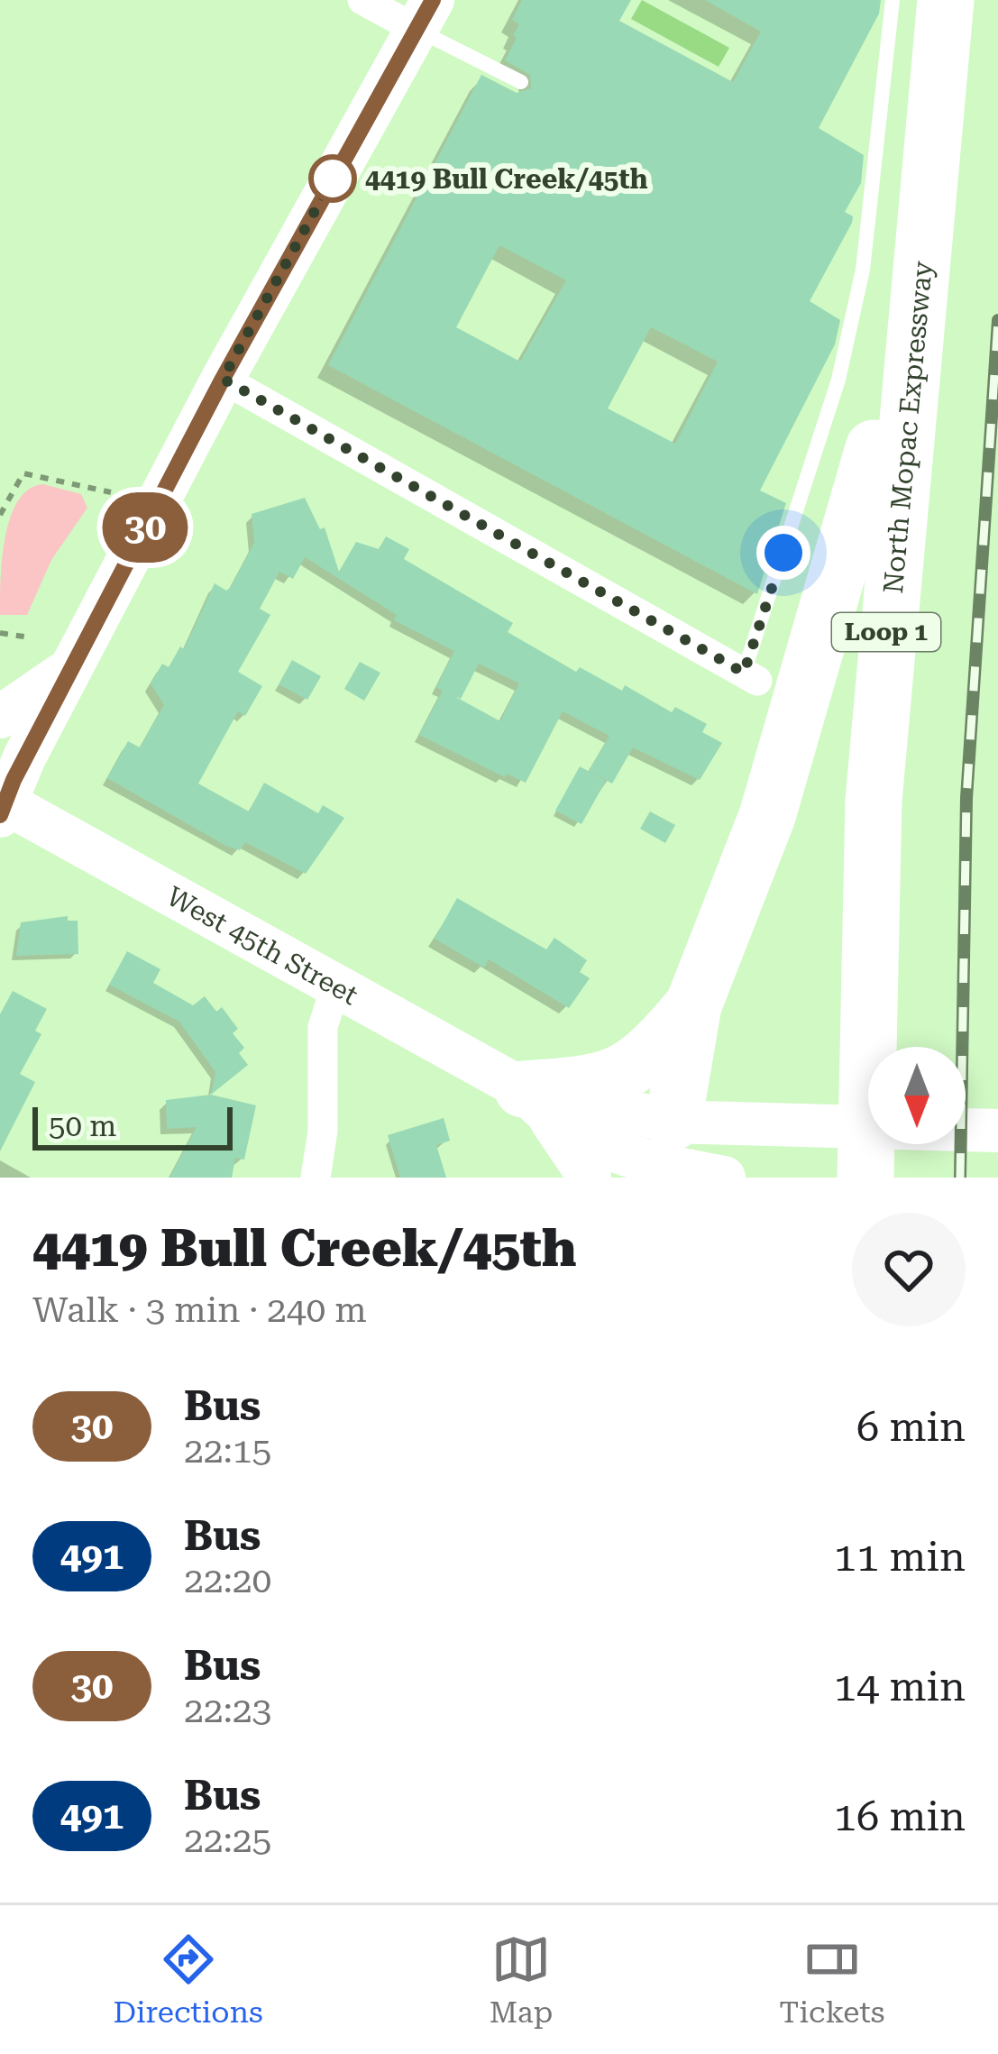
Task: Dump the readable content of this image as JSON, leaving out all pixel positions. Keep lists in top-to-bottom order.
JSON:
{
  "streets": {
    "highway": ["North Mopac Expressway", "Loop 1"],
    "main road": ["West 45th Street"]
  },
  "places": ["4419 Bull Creek/45th"],
  "lines": ["bus line 30"],
  "scale_bar": "50 m",
  "north": "bottom",
  "page": {
    "on_map": "30",
    "scale": "50 m",
    "heading": ["4419 Bull Creek/45th", "Walk · 3 min · 240 m"],
    "list": [
      {
        "mark": "30",
        "name": "Bus",
        "note": "22:15",
        "value": "6 min"
      },
      {
        "mark": "491",
        "name": "Bus",
        "note": "22:20",
        "value": "11 min"
      },
      {
        "mark": "30",
        "name": "Bus",
        "note": "22:23",
        "value": "14 min"
      },
      {
        "mark": "491",
        "name": "Bus",
        "note": "22:25",
        "value": "16 min"
      }
    ],
    "tabs": ["Directions", "Map", "Tickets"]
  }
}
